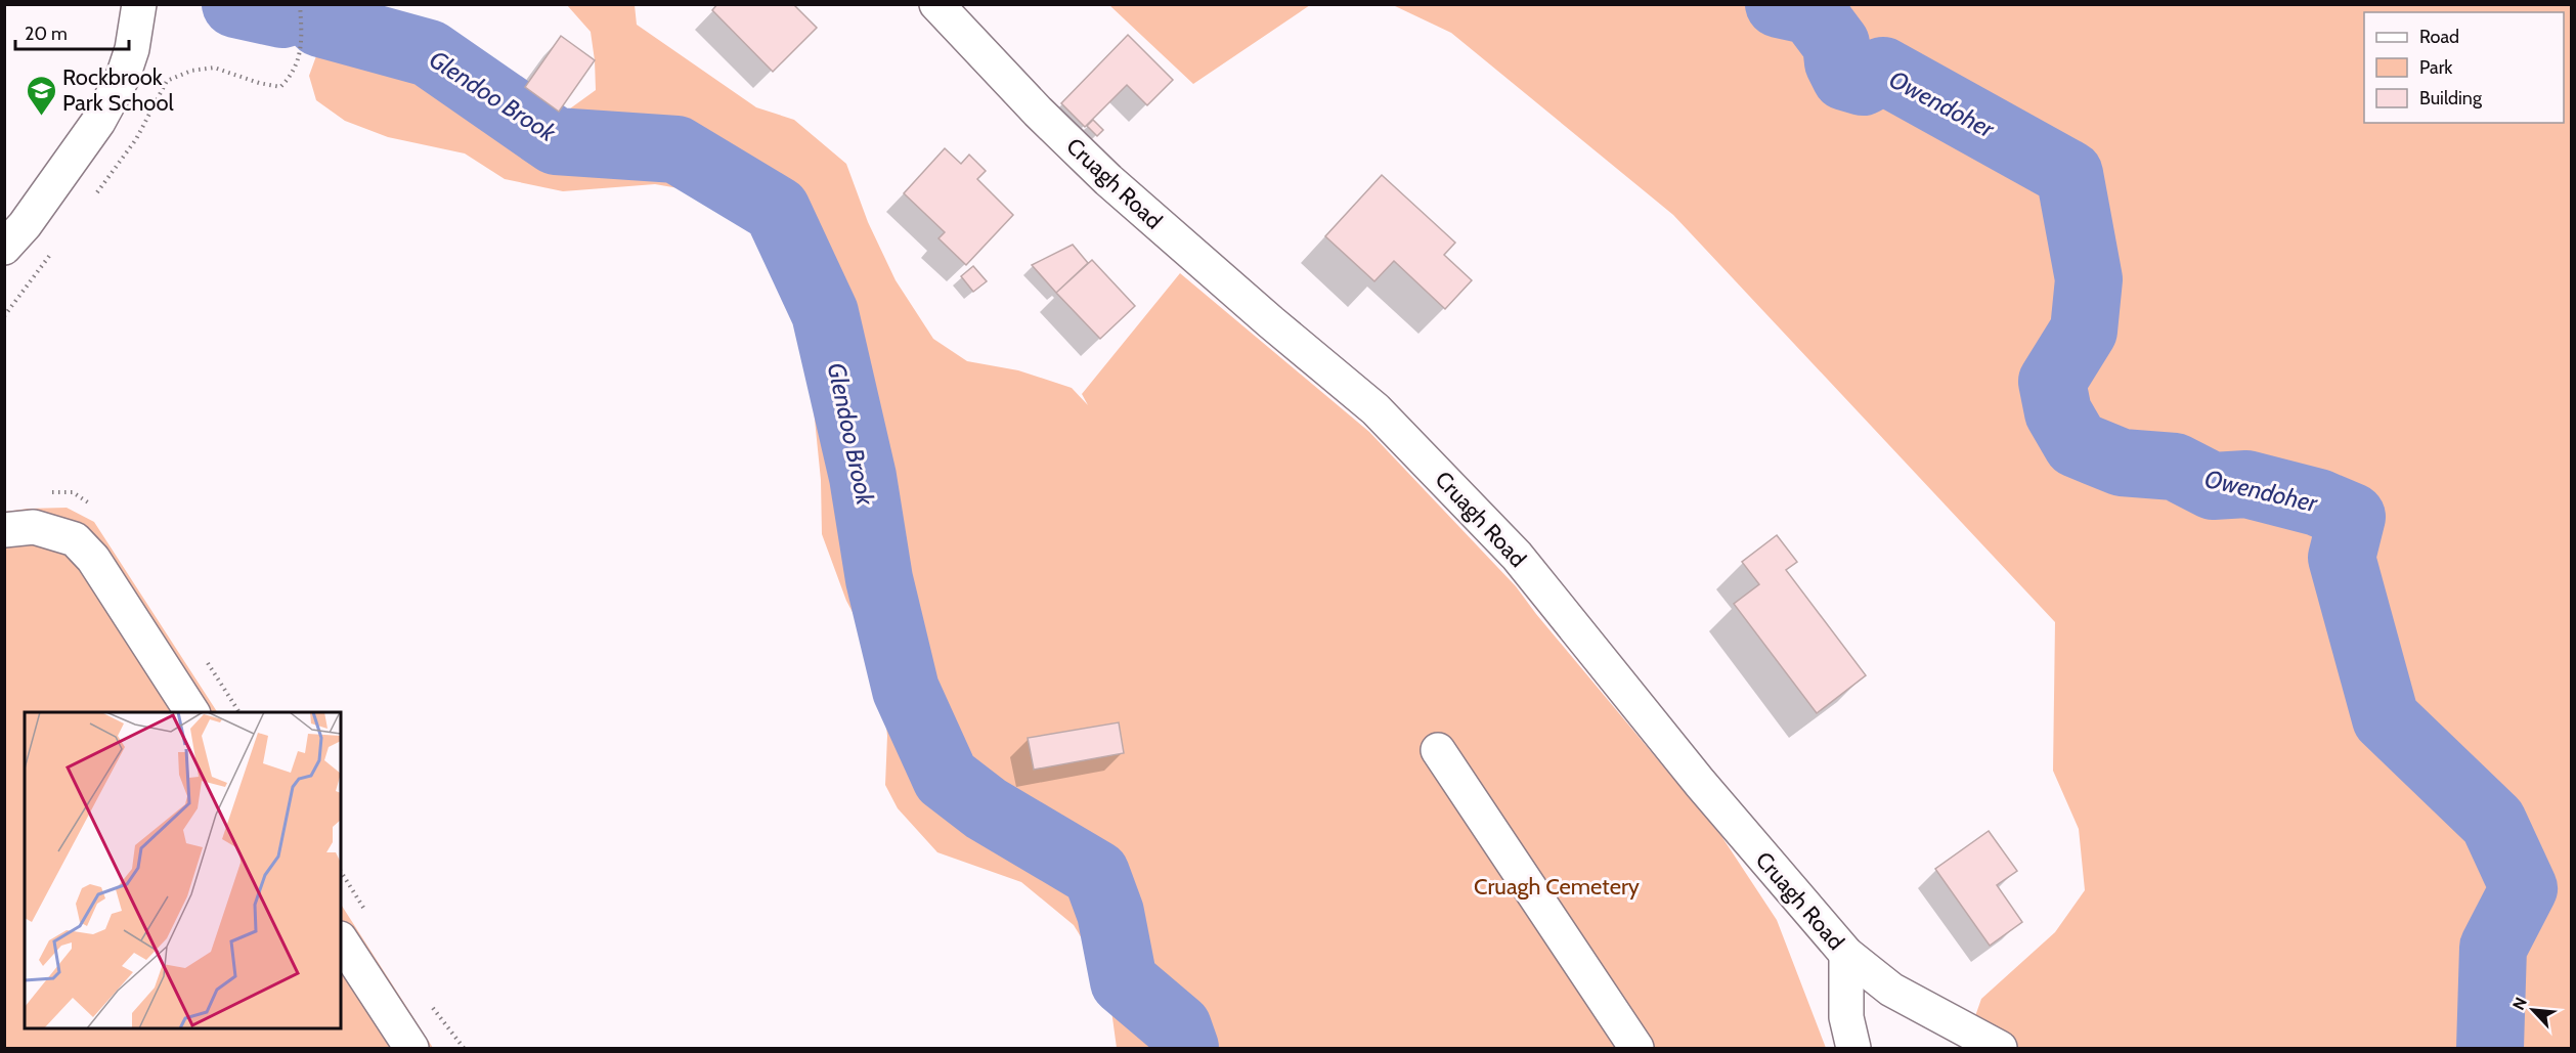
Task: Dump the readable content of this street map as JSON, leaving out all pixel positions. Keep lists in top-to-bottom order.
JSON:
{
  "streets": {
    "main road": ["Cruagh Road"]
  },
  "water": ["Glendoo Brook", "Owendoher"],
  "parks": ["Cruagh Cemetery"],
  "places": {
    "school or university": ["Rockbrook Park School"]
  },
  "legend": ["Road", "Park", "Building"],
  "scale_bar": "20 m",
  "north": "top left"
}
